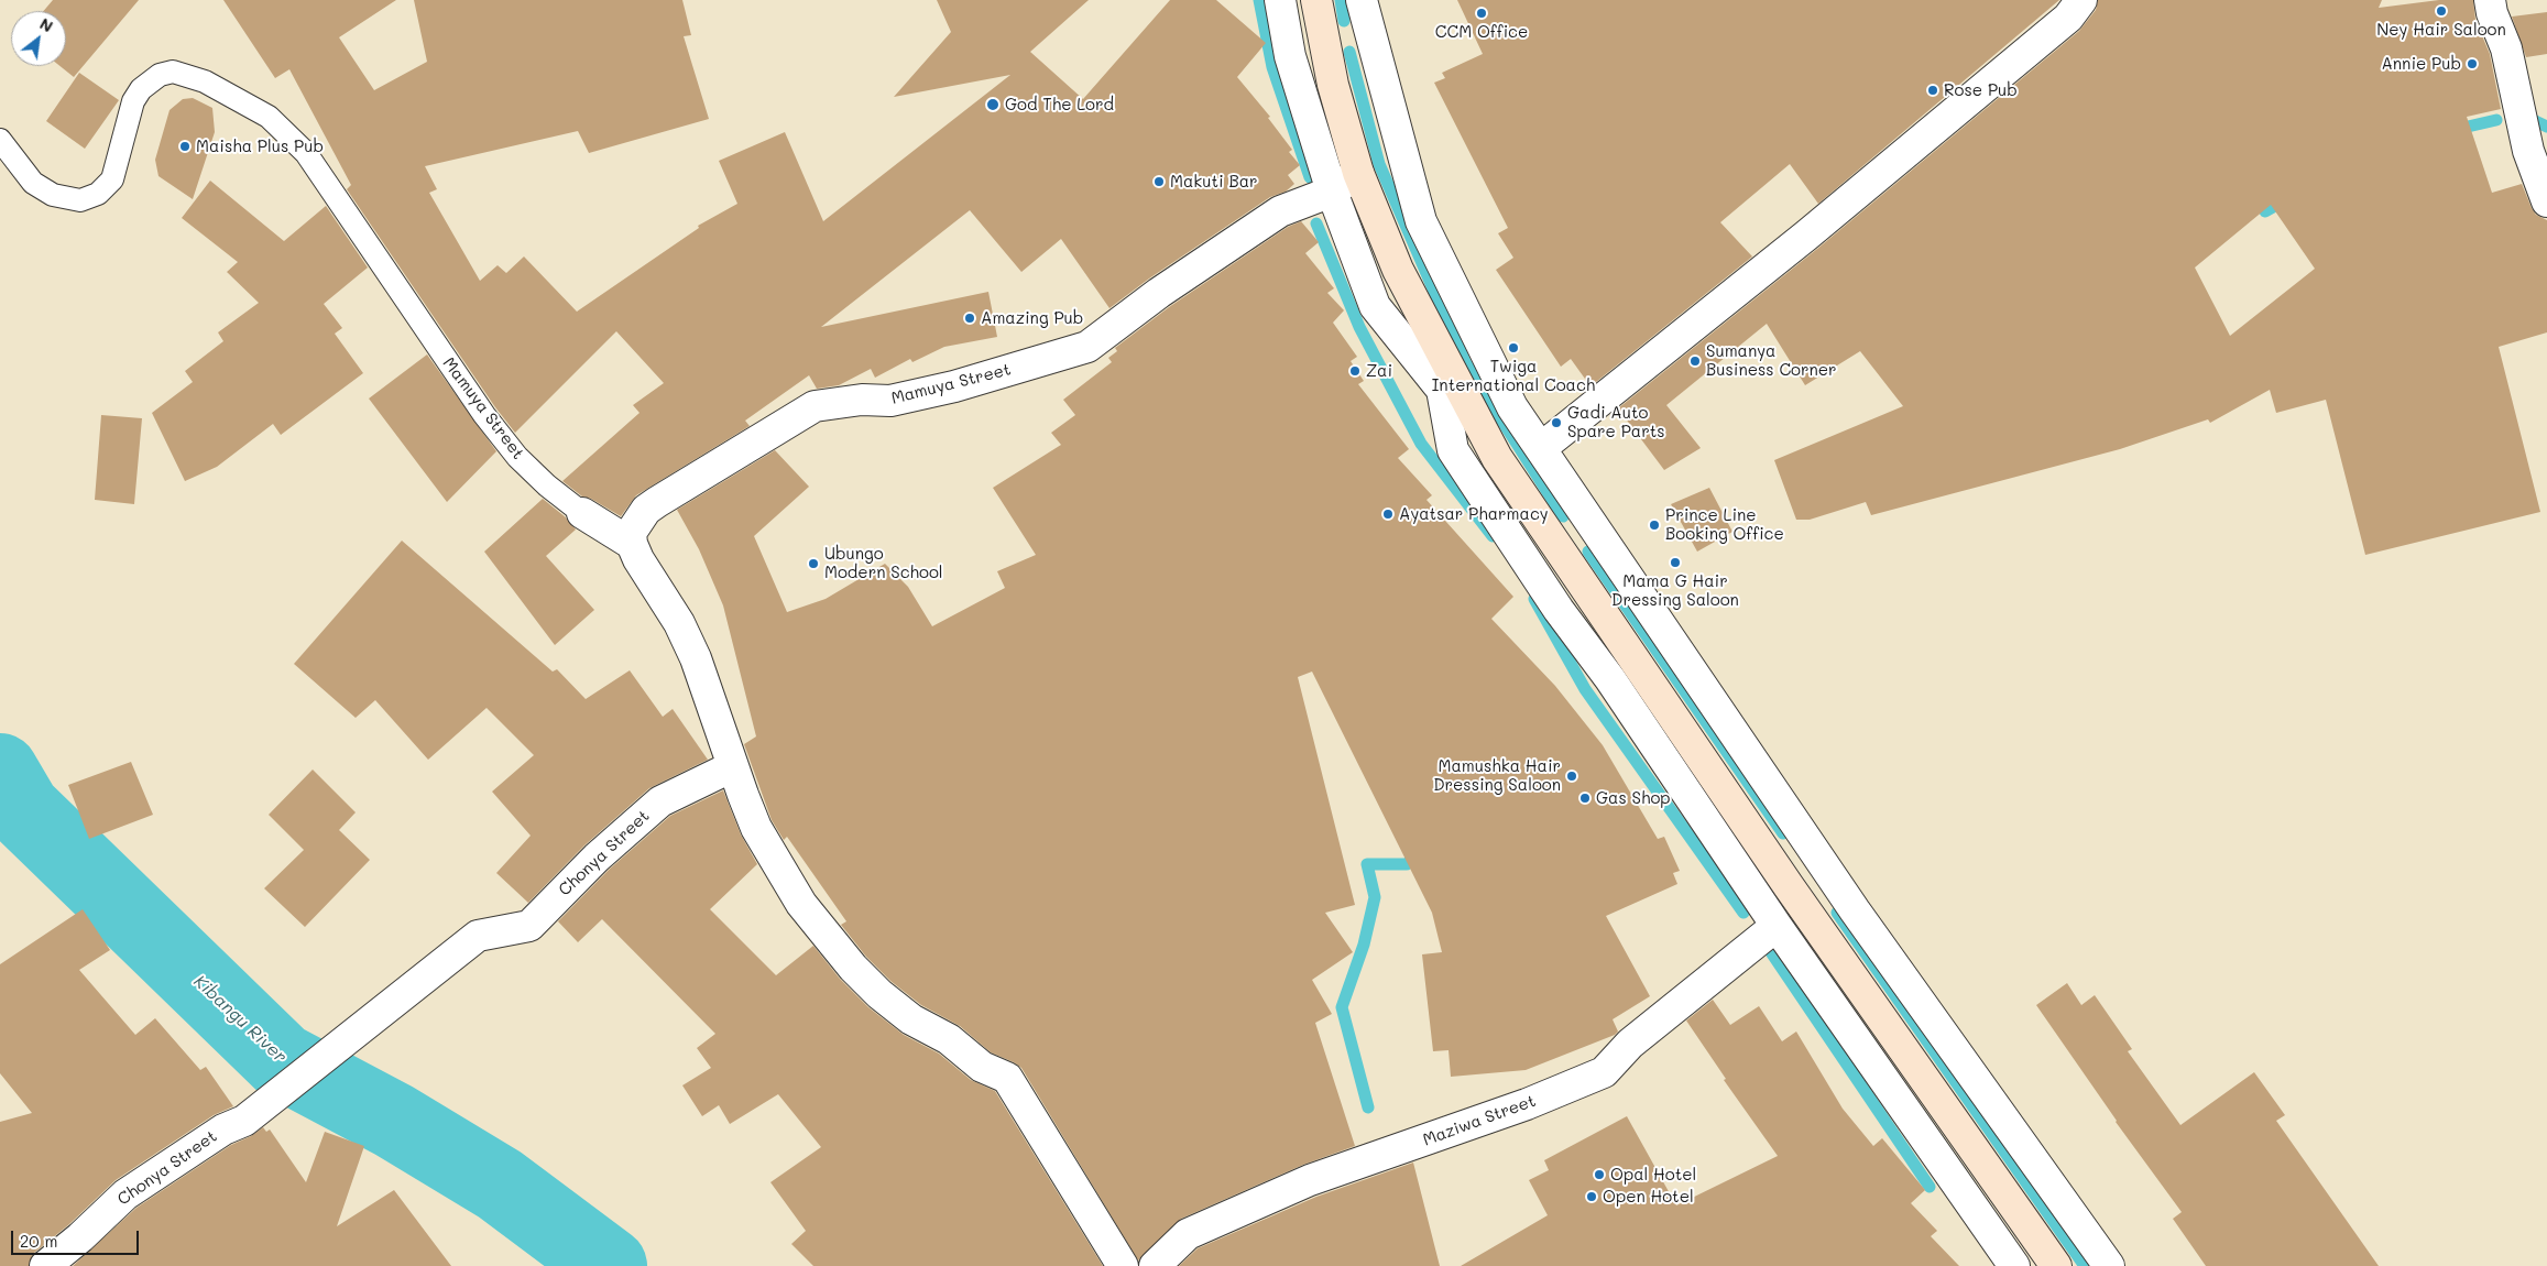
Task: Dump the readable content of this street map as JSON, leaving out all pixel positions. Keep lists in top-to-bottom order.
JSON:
{
  "streets": {
    "street": ["Mamuya Street", "Chonya Street", "Maziwa Street"]
  },
  "water": ["Kibangu River"],
  "places": [
    "Ney Hair Saloon",
    "CCM Office",
    "Annie Pub",
    "Rose Pub",
    "God The Lord",
    "Maisha Plus Pub",
    "Makuti Bar",
    "Amazing Pub",
    "Twiga International Coach",
    "Sumanya Business Corner",
    "Zai",
    "Gadi Auto Spare Parts",
    "Ayatsar Pharmacy",
    "Prince Line Booking Office",
    "Mama G Hair Dressing Saloon",
    "Ubungo Modern School",
    "Mamushka Hair Dressing Saloon",
    "Gas Shop",
    "Opal Hotel",
    "Open Hotel"
  ],
  "scale_bar": "20 m",
  "north": "top right"
}
